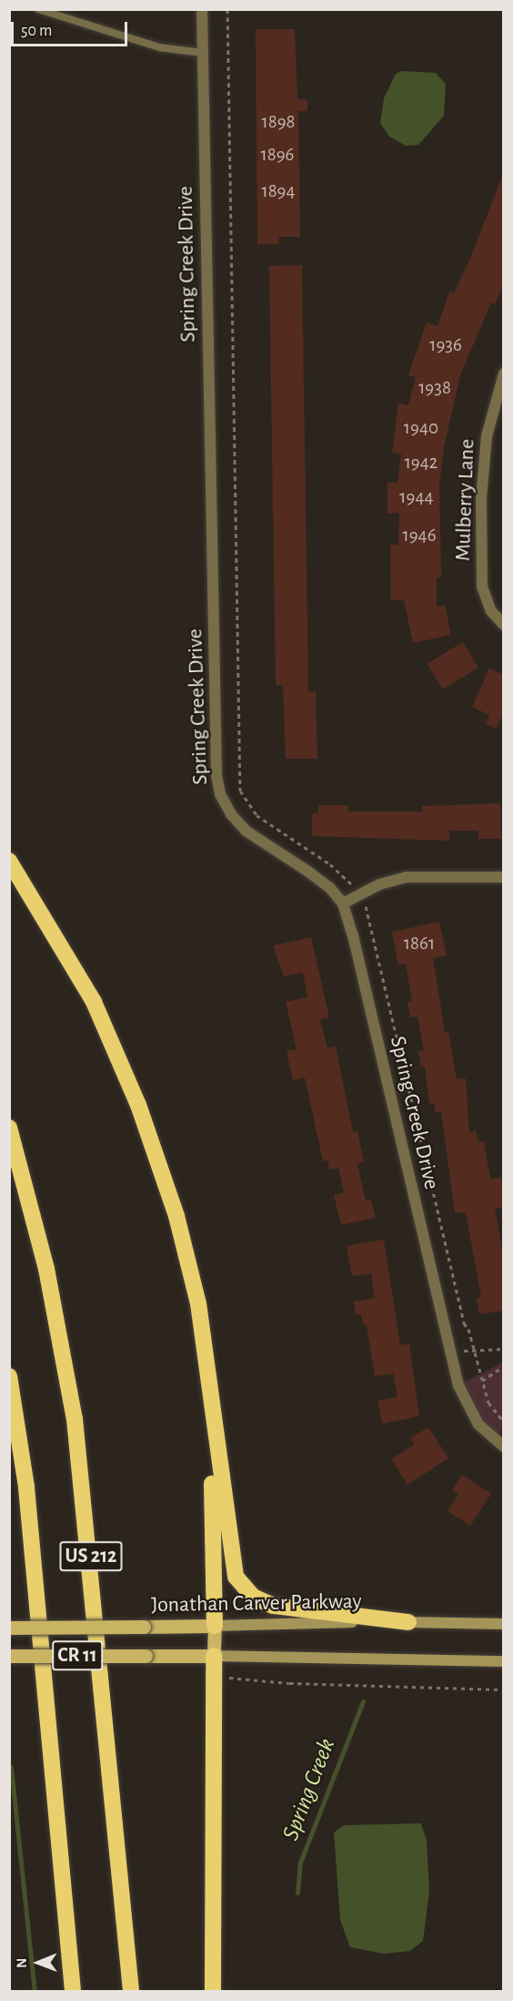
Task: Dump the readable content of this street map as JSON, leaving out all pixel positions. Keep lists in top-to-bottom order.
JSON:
{
  "streets": {
    "highway": ["US 212"],
    "main road": ["Jonathan Carver Parkway", "CR 11"],
    "street": ["Spring Creek Drive", "Mulberry Lane"]
  },
  "water": ["Spring Creek"],
  "house_numbers": [
    "1898",
    "1896",
    "1894",
    "1936",
    "1938",
    "1940",
    "1942",
    "1944",
    "1946",
    "1861"
  ],
  "scale_bar": "50 m",
  "north": "left"
}
